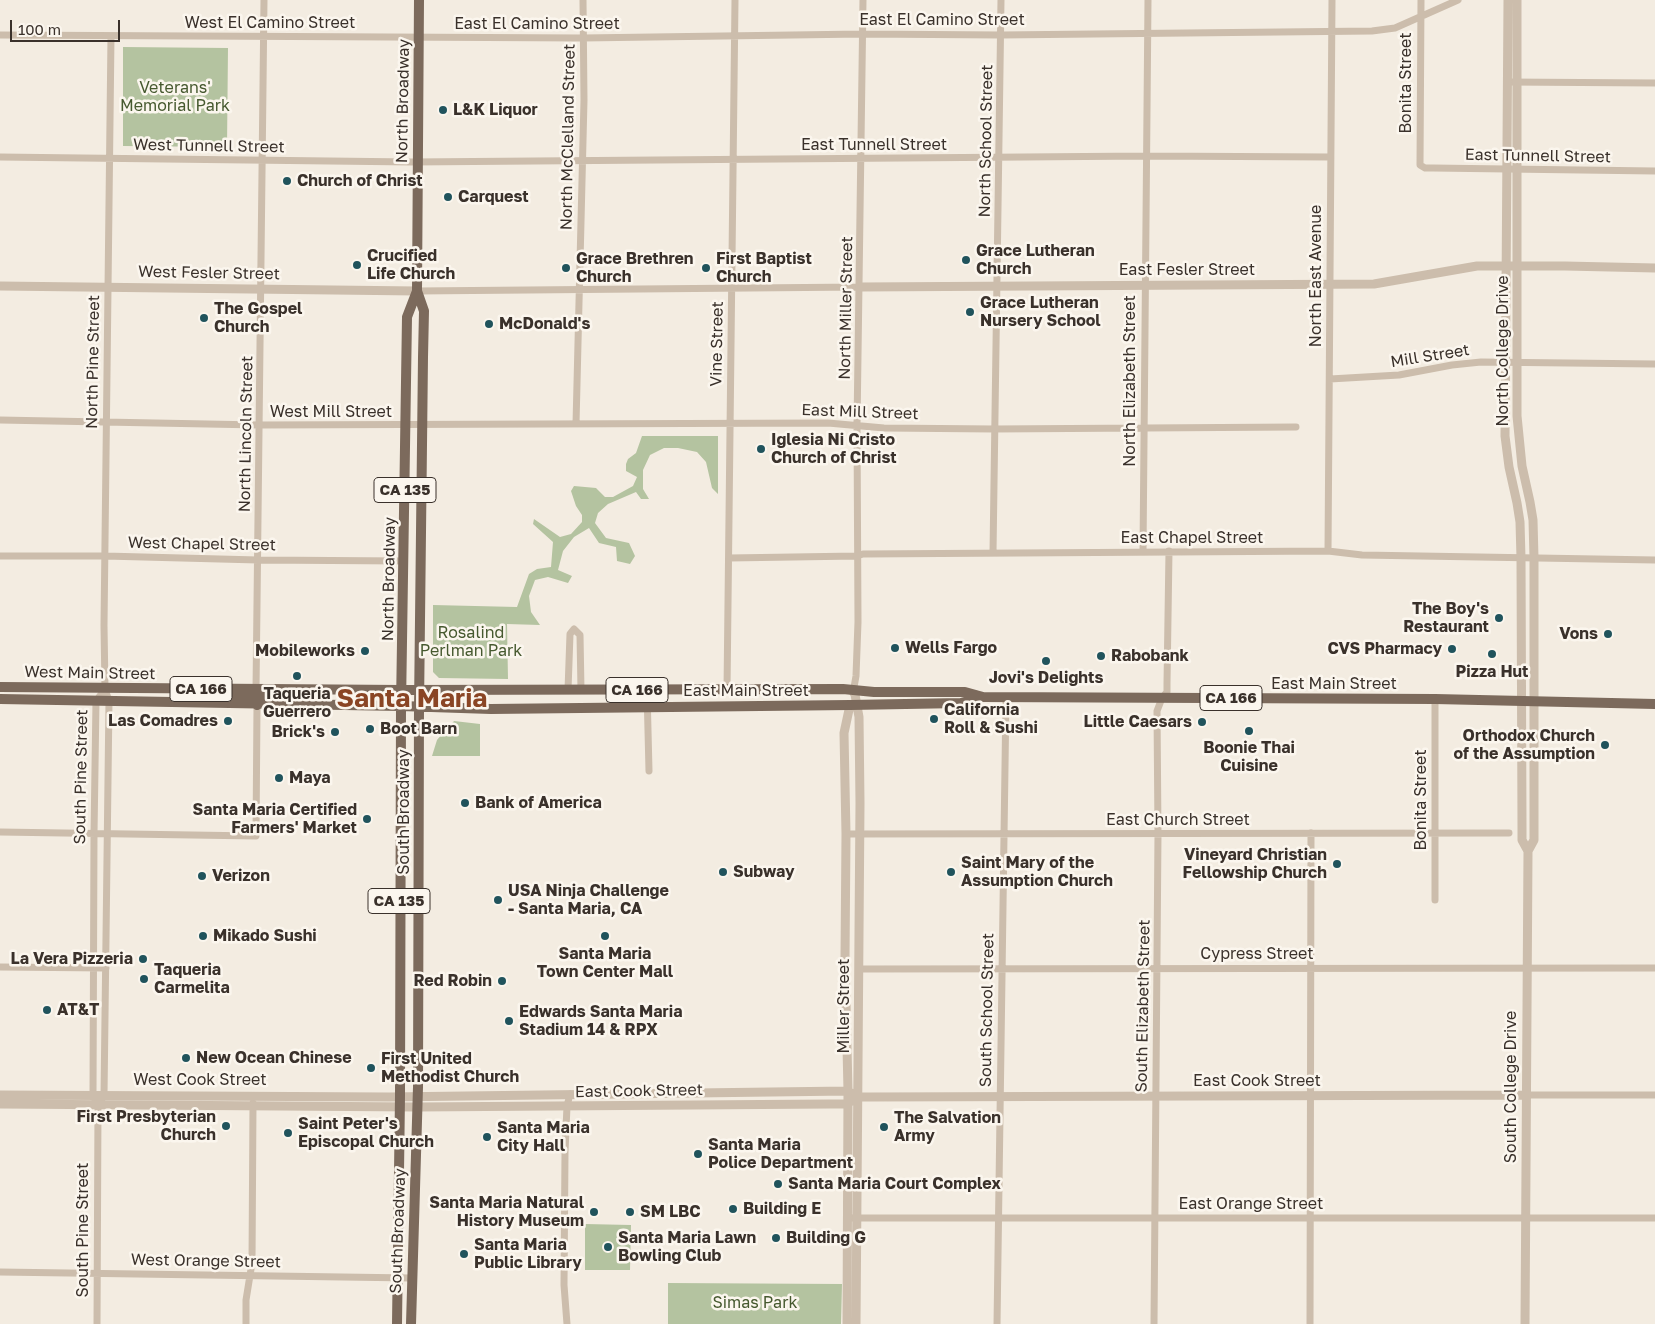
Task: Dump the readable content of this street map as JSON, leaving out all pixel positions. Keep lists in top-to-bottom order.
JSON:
{
  "streets": {
    "main road": [
      "North Broadway",
      "CA 135",
      "West Main Street",
      "East Main Street",
      "CA 166",
      "South Broadway"
    ],
    "street": [
      "East El Camino Street",
      "West El Camino Street",
      "Bonita Street",
      "North McClelland Street",
      "North School Street",
      "East Tunnell Street",
      "West Tunnell Street",
      "East Fesler Street",
      "West Fesler Street",
      "North East Avenue",
      "North Miller Street",
      "Vine Street",
      "North College Drive",
      "Mill Street",
      "North Pine Street",
      "North Elizabeth Street",
      "West Mill Street",
      "East Mill Street",
      "North Lincoln Street",
      "East Chapel Street",
      "West Chapel Street",
      "South Pine Street",
      "East Church Street",
      "Cypress Street",
      "Miller Street",
      "South Elizabeth Street",
      "South School Street",
      "West Cook Street",
      "East Cook Street",
      "South College Drive",
      "East Orange Street",
      "West Orange Street"
    ]
  },
  "crossings": [
    ["East El Camino Street", "West El Camino Street"],
    ["East El Camino Street", "Bonita Street"],
    ["East El Camino Street", "North Broadway"],
    ["East El Camino Street", "North McClelland Street"],
    ["East El Camino Street", "North School Street"],
    ["East El Camino Street", "North East Avenue"],
    ["East El Camino Street", "North Miller Street"],
    ["East El Camino Street", "Vine Street"],
    ["East El Camino Street", "North Elizabeth Street"],
    ["West El Camino Street", "North Broadway"],
    ["West El Camino Street", "North Pine Street"],
    ["West El Camino Street", "North Lincoln Street"],
    ["Bonita Street", "East Tunnell Street"],
    ["Bonita Street", "East Main Street"],
    ["Bonita Street", "East Church Street"],
    ["North Broadway", "East Tunnell Street"],
    ["North Broadway", "West Tunnell Street"],
    ["North Broadway", "East Fesler Street"],
    ["North Broadway", "West Fesler Street"],
    ["North Broadway", "West Mill Street"],
    ["North Broadway", "East Mill Street"],
    ["North Broadway", "West Chapel Street"],
    ["North Broadway", "West Main Street"],
    ["North Broadway", "East Main Street"],
    ["North Broadway", "South Broadway"],
    ["North McClelland Street", "East Tunnell Street"],
    ["North McClelland Street", "East Fesler Street"],
    ["North McClelland Street", "East Mill Street"],
    ["North School Street", "East Tunnell Street"],
    ["North School Street", "East Fesler Street"],
    ["North School Street", "East Mill Street"],
    ["North School Street", "East Chapel Street"],
    ["East Tunnell Street", "West Tunnell Street"],
    ["East Tunnell Street", "North East Avenue"],
    ["East Tunnell Street", "North Miller Street"],
    ["East Tunnell Street", "Vine Street"],
    ["East Tunnell Street", "North College Drive"],
    ["East Tunnell Street", "North Elizabeth Street"],
    ["West Tunnell Street", "North Pine Street"],
    ["West Tunnell Street", "North Lincoln Street"],
    ["East Fesler Street", "West Fesler Street"],
    ["East Fesler Street", "North East Avenue"],
    ["East Fesler Street", "North Miller Street"],
    ["East Fesler Street", "Vine Street"],
    ["East Fesler Street", "North College Drive"],
    ["East Fesler Street", "North Elizabeth Street"],
    ["West Fesler Street", "North Pine Street"],
    ["West Fesler Street", "North Lincoln Street"],
    ["North East Avenue", "Mill Street"],
    ["North East Avenue", "East Chapel Street"],
    ["North Miller Street", "East Mill Street"],
    ["North Miller Street", "East Chapel Street"],
    ["North Miller Street", "East Main Street"],
    ["North Miller Street", "Miller Street"],
    ["Vine Street", "East Mill Street"],
    ["Vine Street", "East Chapel Street"],
    ["Vine Street", "East Main Street"],
    ["North College Drive", "Mill Street"],
    ["North College Drive", "East Chapel Street"],
    ["North College Drive", "East Main Street"],
    ["North College Drive", "South College Drive"],
    ["North Pine Street", "West Mill Street"],
    ["North Pine Street", "West Chapel Street"],
    ["North Pine Street", "West Main Street"],
    ["North Pine Street", "South Pine Street"],
    ["North Elizabeth Street", "East Mill Street"],
    ["North Elizabeth Street", "East Chapel Street"],
    ["West Mill Street", "East Mill Street"],
    ["West Mill Street", "North Lincoln Street"],
    ["North Lincoln Street", "West Chapel Street"],
    ["North Lincoln Street", "West Main Street"],
    ["West Main Street", "East Main Street"],
    ["West Main Street", "South Pine Street"],
    ["West Main Street", "South Broadway"],
    ["East Main Street", "South Broadway"],
    ["East Main Street", "Miller Street"],
    ["East Main Street", "South Elizabeth Street"],
    ["East Main Street", "South School Street"],
    ["East Main Street", "South College Drive"],
    ["South Pine Street", "West Cook Street"],
    ["South Pine Street", "West Orange Street"],
    ["South Broadway", "West Cook Street"],
    ["South Broadway", "East Cook Street"],
    ["South Broadway", "West Orange Street"],
    ["East Church Street", "Miller Street"],
    ["East Church Street", "South Elizabeth Street"],
    ["East Church Street", "South School Street"],
    ["Cypress Street", "Miller Street"],
    ["Cypress Street", "South Elizabeth Street"],
    ["Cypress Street", "South School Street"],
    ["Cypress Street", "South College Drive"],
    ["Miller Street", "East Cook Street"],
    ["Miller Street", "East Orange Street"],
    ["South Elizabeth Street", "East Cook Street"],
    ["South Elizabeth Street", "East Orange Street"],
    ["South School Street", "East Cook Street"],
    ["South School Street", "East Orange Street"],
    ["East Cook Street", "South College Drive"],
    ["South College Drive", "East Orange Street"]
  ],
  "districts": ["Santa Maria"],
  "parks": ["Veterans' Memorial Park", "Rosalind Perlman Park", "Simas Park"],
  "places": [
    "L&K Liquor",
    "Church of Christ",
    "Carquest",
    "Grace Lutheran Church",
    "Crucified Life Church",
    "Grace Brethren Church",
    "First Baptist Church",
    "Grace Lutheran Nursery School",
    "The Gospel Church",
    "McDonald's",
    "Iglesia Ni Cristo Church of Christ",
    "The Boy's Restaurant",
    "Vons",
    "Wells Fargo",
    "CVS Pharmacy",
    "Mobileworks",
    "Pizza Hut",
    "Rabobank",
    "Jovi's Delights",
    "Taqueria Guerrero",
    "California Roll & Sushi",
    "Las Comadres",
    "Little Caesars",
    "Boot Barn",
    "Boonie Thai Cuisine",
    "Brick's",
    "Orthodox Church of the Assumption",
    "Maya",
    "Bank of America",
    "Santa Maria Certified Farmers' Market",
    "Vineyard Christian Fellowship Church",
    "Subway",
    "Saint Mary of the Assumption Church",
    "Verizon",
    "USA Ninja Challenge - Santa Maria, CA",
    "Mikado Sushi",
    "Santa Maria Town Center Mall",
    "La Vera Pizzeria",
    "Taqueria Carmelita",
    "Red Robin",
    "AT&T",
    "Edwards Santa Maria Stadium 14 & RPX",
    "New Ocean Chinese",
    "First United Methodist Church",
    "First Presbyterian Church",
    "The Salvation Army",
    "Saint Peter's Episcopal Church",
    "Santa Maria City Hall",
    "Santa Maria Police Department",
    "Santa Maria Court Complex",
    "Building E",
    "Santa Maria Natural History Museum",
    "SM LBC",
    "Building G",
    "Santa Maria Lawn Bowling Club",
    "Santa Maria Public Library"
  ],
  "scale_bar": "100 m"
}
